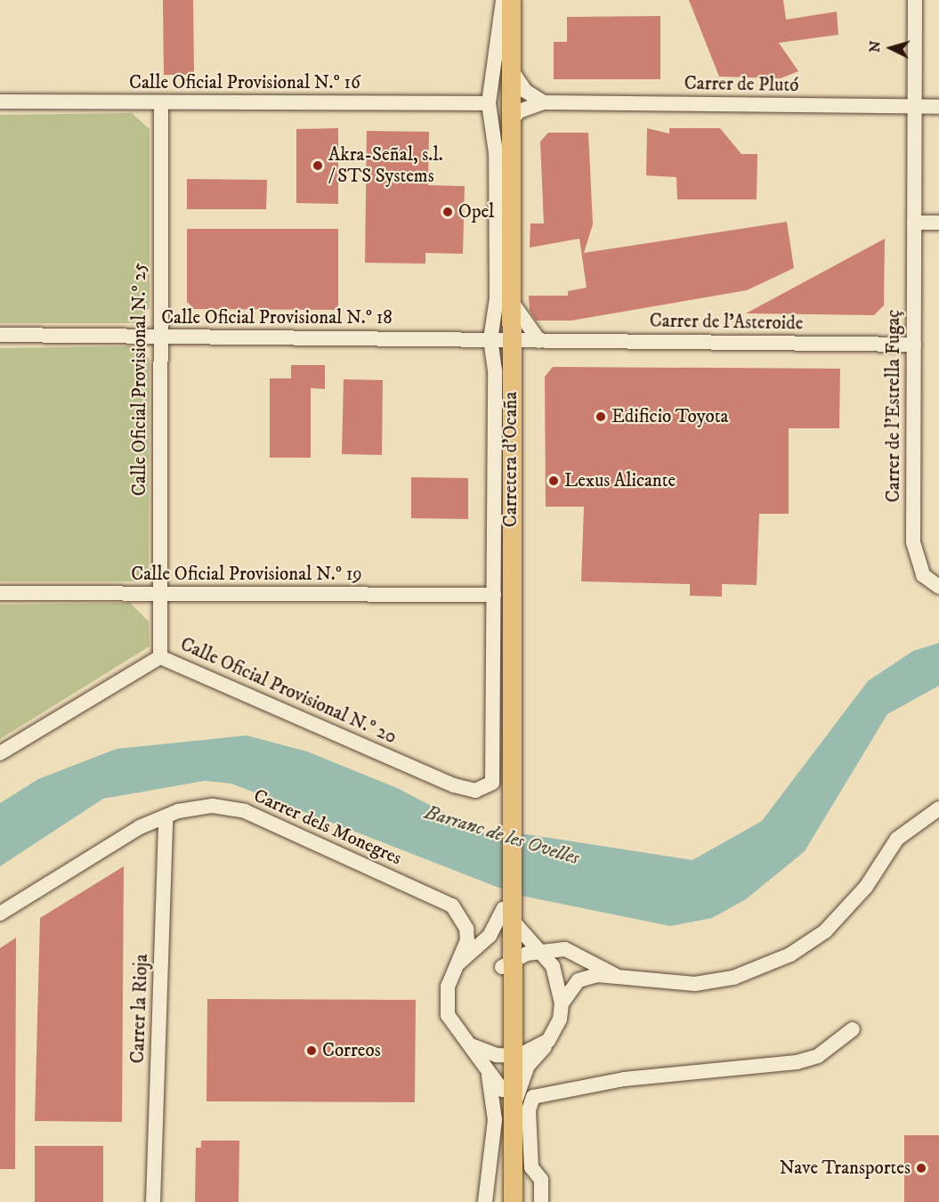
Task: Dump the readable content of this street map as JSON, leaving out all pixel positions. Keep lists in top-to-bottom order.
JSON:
{
  "streets": {
    "main road": ["Carretera d'Ocaña"],
    "street": [
      "Calle Oficial Provisional N.º 16",
      "Carrer de Plutó",
      "Calle Oficial Provisional N.º 18",
      "Carrer de l'Asteroide",
      "Calle Oficial Provisional N.º 25",
      "Carrer de l'Estrella Fugaç",
      "Calle Oficial Provisional N.º 19",
      "Calle Oficial Provisional N.º 20",
      "Carrer dels Monegres",
      "Carrer la Rioja"
    ]
  },
  "crossings": [
    ["Calle Oficial Provisional N.º 16", "Calle Oficial Provisional N.º 25"],
    ["Calle Oficial Provisional N.º 16", "Carretera d'Ocaña"],
    ["Carrer de Plutó", "Carrer de l'Estrella Fugaç"],
    ["Carrer de Plutó", "Carretera d'Ocaña"],
    ["Calle Oficial Provisional N.º 18", "Carrer de l'Asteroide"],
    ["Calle Oficial Provisional N.º 18", "Calle Oficial Provisional N.º 25"],
    ["Calle Oficial Provisional N.º 18", "Carretera d'Ocaña"],
    ["Carrer de l'Asteroide", "Carrer de l'Estrella Fugaç"],
    ["Carrer de l'Asteroide", "Carretera d'Ocaña"],
    ["Calle Oficial Provisional N.º 25", "Calle Oficial Provisional N.º 19"],
    ["Calle Oficial Provisional N.º 25", "Calle Oficial Provisional N.º 20"],
    ["Carretera d'Ocaña", "Calle Oficial Provisional N.º 19"],
    ["Carretera d'Ocaña", "Calle Oficial Provisional N.º 20"],
    ["Carretera d'Ocaña", "Carrer dels Monegres"],
    ["Carrer dels Monegres", "Carrer la Rioja"]
  ],
  "water": ["Barranc de les Ovelles"],
  "places": [
    "Akra-Señal, s.l. / STS Systems",
    "Opel",
    "Edificio Toyota",
    "Lexus Alicante",
    "Correos",
    "Nave Transportes"
  ],
  "north": "left"
}
